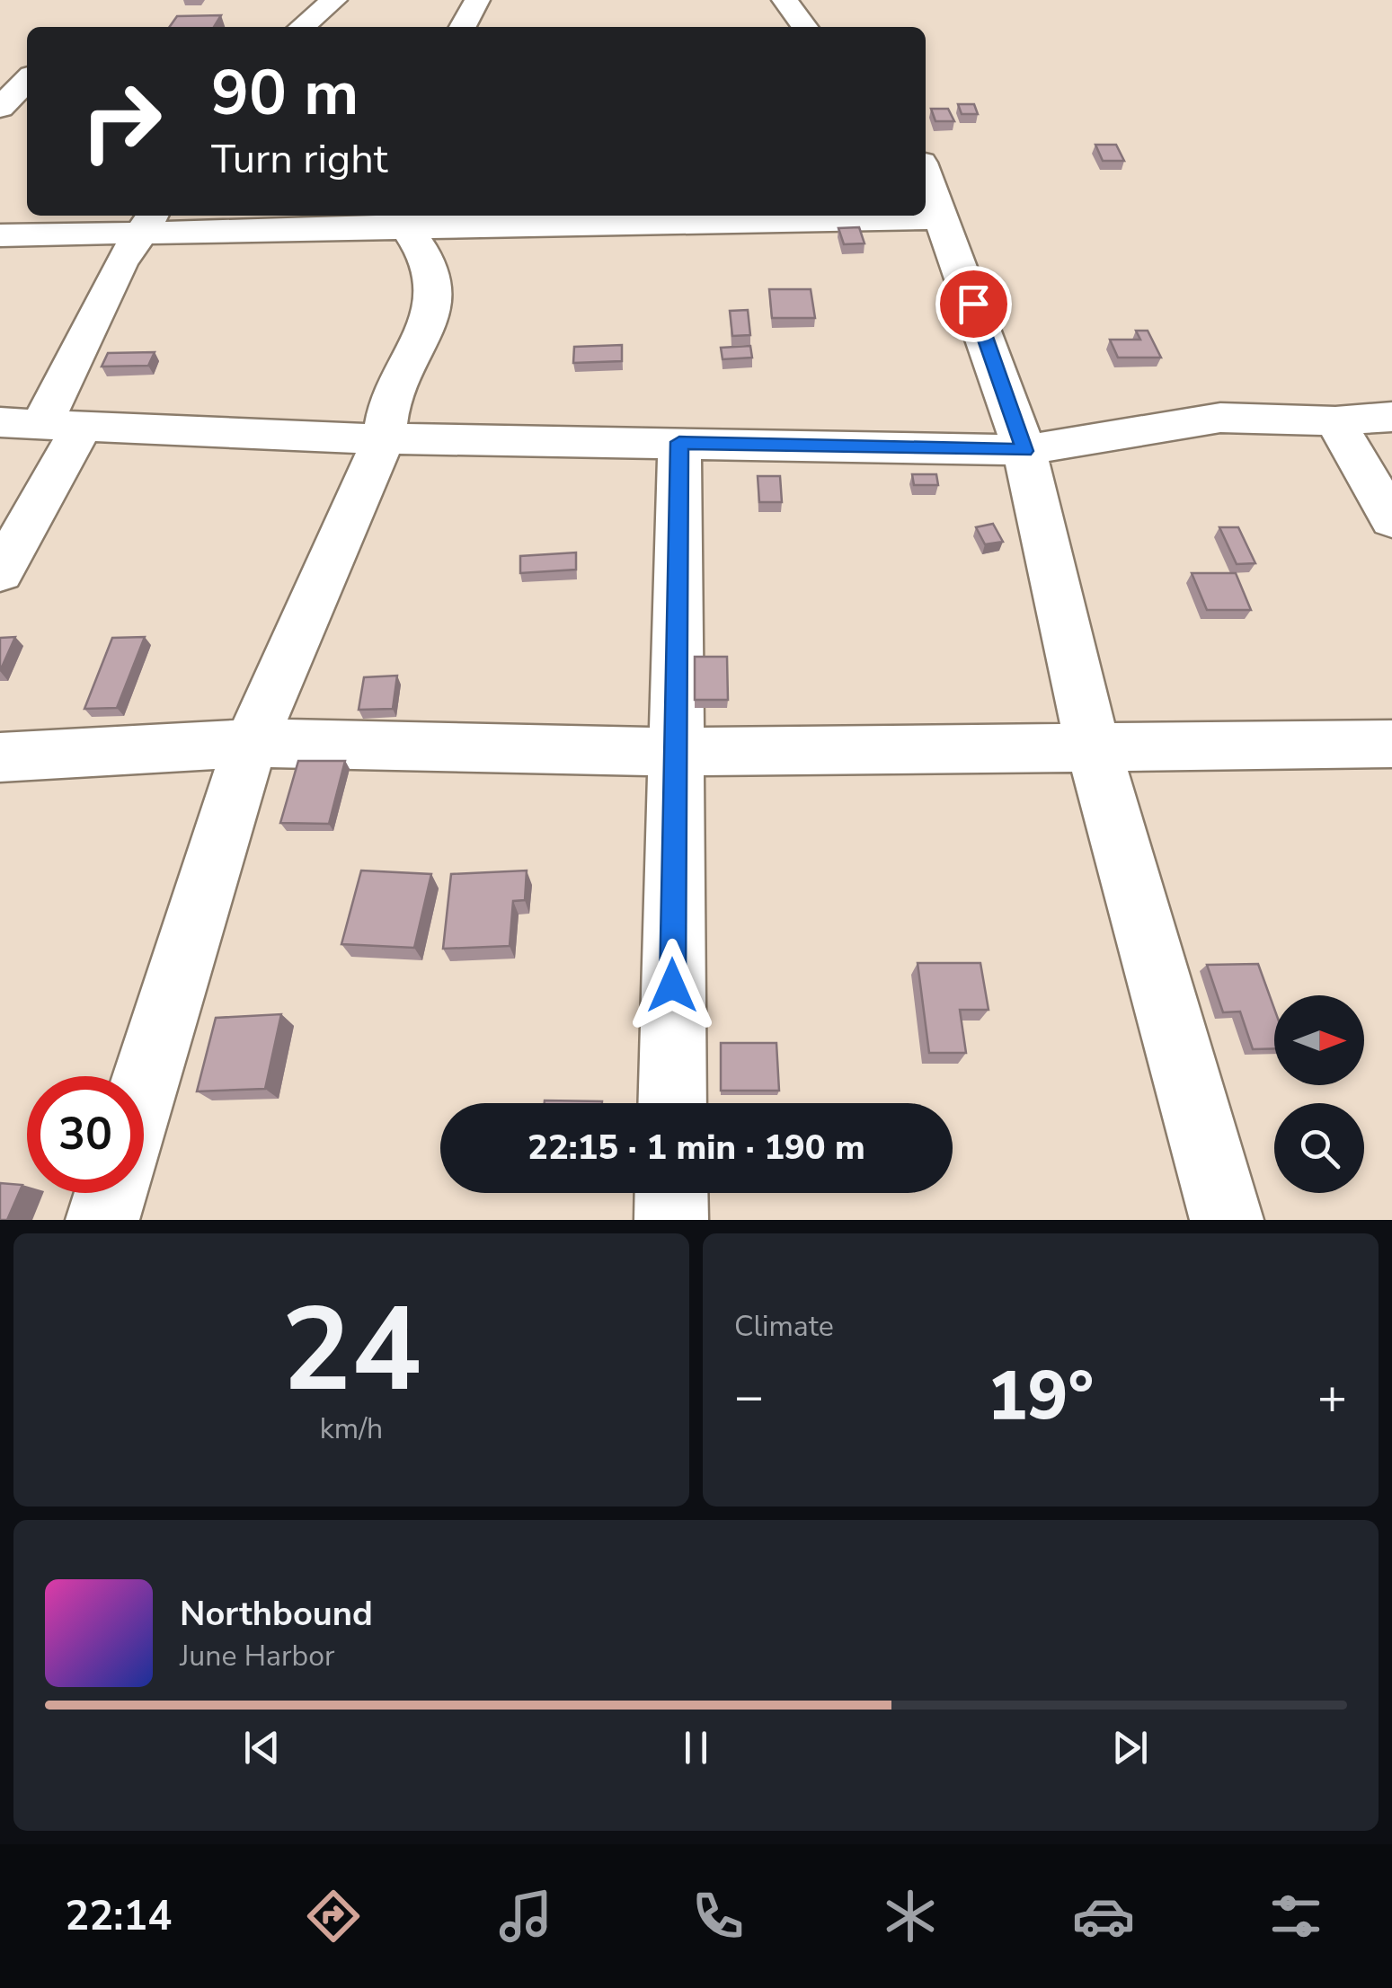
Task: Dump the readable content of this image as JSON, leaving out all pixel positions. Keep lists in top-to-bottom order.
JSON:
{
  "north": "right",
  "page": {
    "turn": ["90 m", "Turn right"],
    "limit": "30",
    "trip": "22:15 · 1 min · 190 m",
    "tile": [
      ["24", "km/h"],
      "Climate"
    ],
    "heat": ["−", "19°", "+"],
    "song": ["Northbound", "June Harbor"],
    "tabs": "22:14"
  }
}
